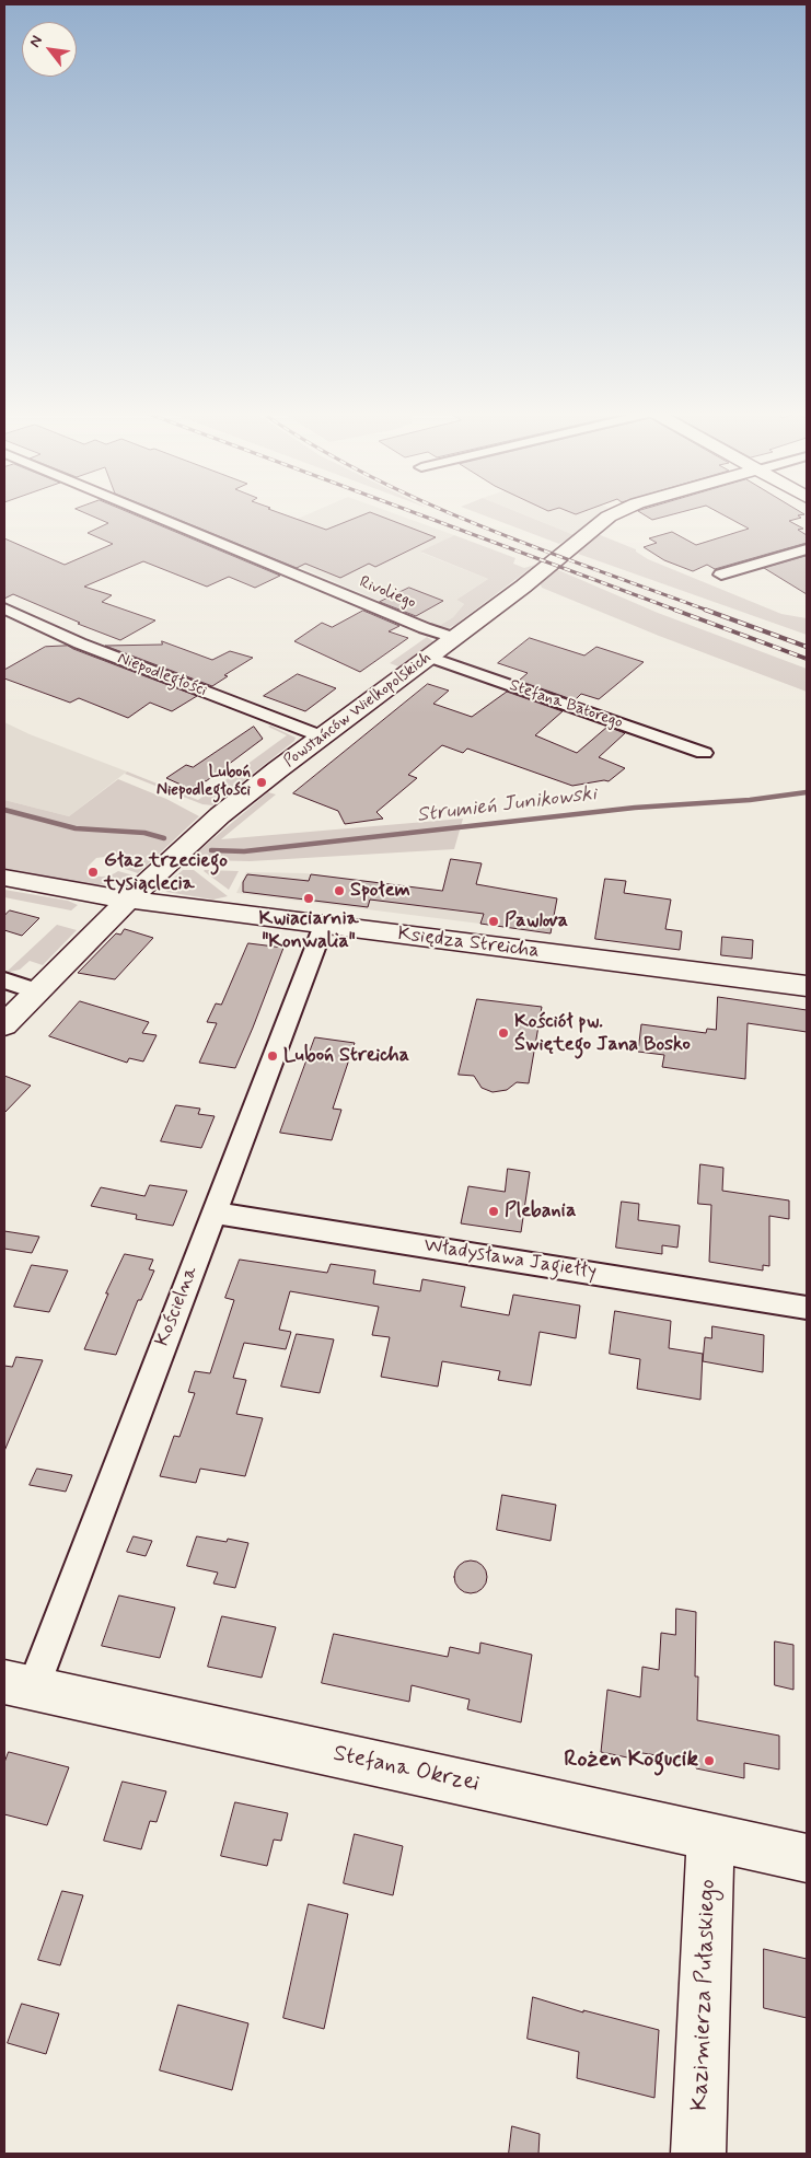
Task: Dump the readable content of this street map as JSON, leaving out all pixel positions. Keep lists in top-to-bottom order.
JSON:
{
  "streets": {
    "street": [
      "Rivoliego",
      "Niepodległości",
      "Stefana Batorego",
      "Powstańców Wielkopolskich",
      "Księdza Streicha",
      "Władysława Jagiełły",
      "Kościelna",
      "Stefana Okrzei",
      "Kazimierza Pułaskiego"
    ]
  },
  "crossings": [
    ["Rivoliego", "Powstańców Wielkopolskich"],
    ["Niepodległości", "Powstańców Wielkopolskich"],
    ["Stefana Batorego", "Powstańców Wielkopolskich"],
    ["Powstańców Wielkopolskich", "Księdza Streicha"],
    ["Księdza Streicha", "Kościelna"],
    ["Władysława Jagiełły", "Kościelna"],
    ["Kościelna", "Stefana Okrzei"],
    ["Stefana Okrzei", "Kazimierza Pułaskiego"]
  ],
  "water": ["Strumień Junikowski"],
  "places": [
    "Luboń Niepodległości",
    "Głaz trzeciego tysiąclecia",
    "Społem",
    "Kwiaciarnia \"Konwalia\"",
    "Pawlova",
    "Kościół pw. Świętego Jana Bosko",
    "Luboń Streicha",
    "Plebania",
    "Rożen Kogucik"
  ],
  "north": "top left"
}
